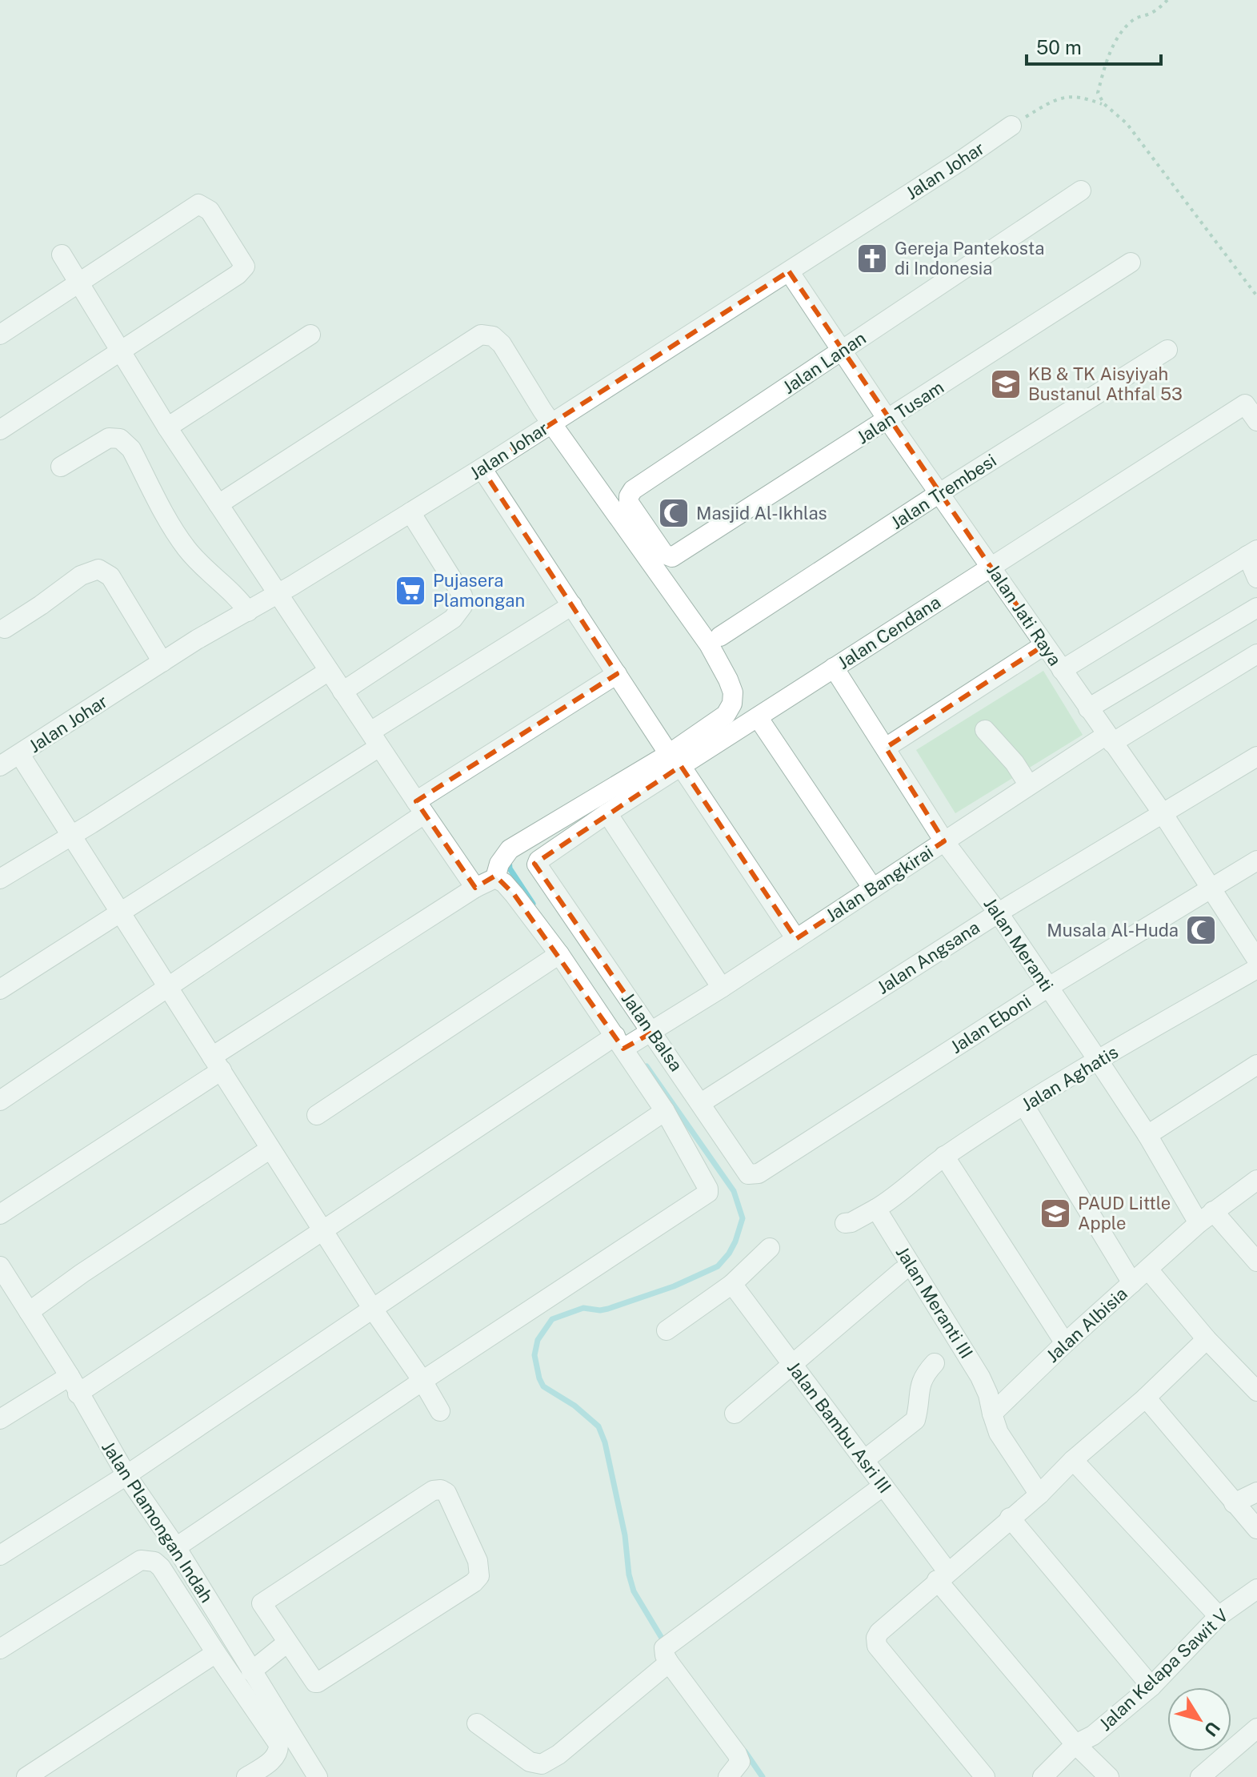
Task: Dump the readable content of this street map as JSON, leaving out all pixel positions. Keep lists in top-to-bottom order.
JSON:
{
  "streets": {
    "street": [
      "Jalan Johar",
      "Jalan Lanan",
      "Jalan Tusam",
      "Jalan Trembesi",
      "Jalan Jati Raya",
      "Jalan Cendana",
      "Jalan Bangkirai",
      "Jalan Meranti",
      "Jalan Angsana",
      "Jalan Eboni",
      "Jalan Balsa",
      "Jalan Aghatis",
      "Jalan Meranti III",
      "Jalan Albisia",
      "Jalan Bambu Asri III",
      "Jalan Plamongan Indah",
      "Jalan Kelapa Sawit V"
    ]
  },
  "crossings": [
    ["Jalan Johar", "Jalan Jati Raya"],
    ["Jalan Lanan", "Jalan Tusam"],
    ["Jalan Lanan", "Jalan Jati Raya"],
    ["Jalan Tusam", "Jalan Jati Raya"],
    ["Jalan Trembesi", "Jalan Jati Raya"],
    ["Jalan Jati Raya", "Jalan Cendana"],
    ["Jalan Jati Raya", "Jalan Bangkirai"],
    ["Jalan Jati Raya", "Jalan Angsana"],
    ["Jalan Jati Raya", "Jalan Eboni"],
    ["Jalan Cendana", "Jalan Meranti"],
    ["Jalan Cendana", "Jalan Balsa"],
    ["Jalan Bangkirai", "Jalan Meranti"],
    ["Jalan Bangkirai", "Jalan Balsa"],
    ["Jalan Bangkirai", "Jalan Plamongan Indah"],
    ["Jalan Meranti", "Jalan Angsana"],
    ["Jalan Meranti", "Jalan Eboni"],
    ["Jalan Meranti", "Jalan Aghatis"],
    ["Jalan Meranti", "Jalan Albisia"],
    ["Jalan Angsana", "Jalan Balsa"],
    ["Jalan Eboni", "Jalan Balsa"],
    ["Jalan Aghatis", "Jalan Meranti III"],
    ["Jalan Meranti III", "Jalan Albisia"],
    ["Jalan Bambu Asri III", "Jalan Kelapa Sawit V"]
  ],
  "places": {
    "church": ["Gereja Pantekosta di Indonesia"],
    "school or university": ["KB & TK Aisyiyah Bustanul Athfal 53", "PAUD Little Apple"],
    "mosque": ["Masjid Al-Ikhlas", "Musala Al-Huda"],
    "supermarket": ["Pujasera Plamongan"]
  },
  "scale_bar": "50 m",
  "north": "bottom right"
}
